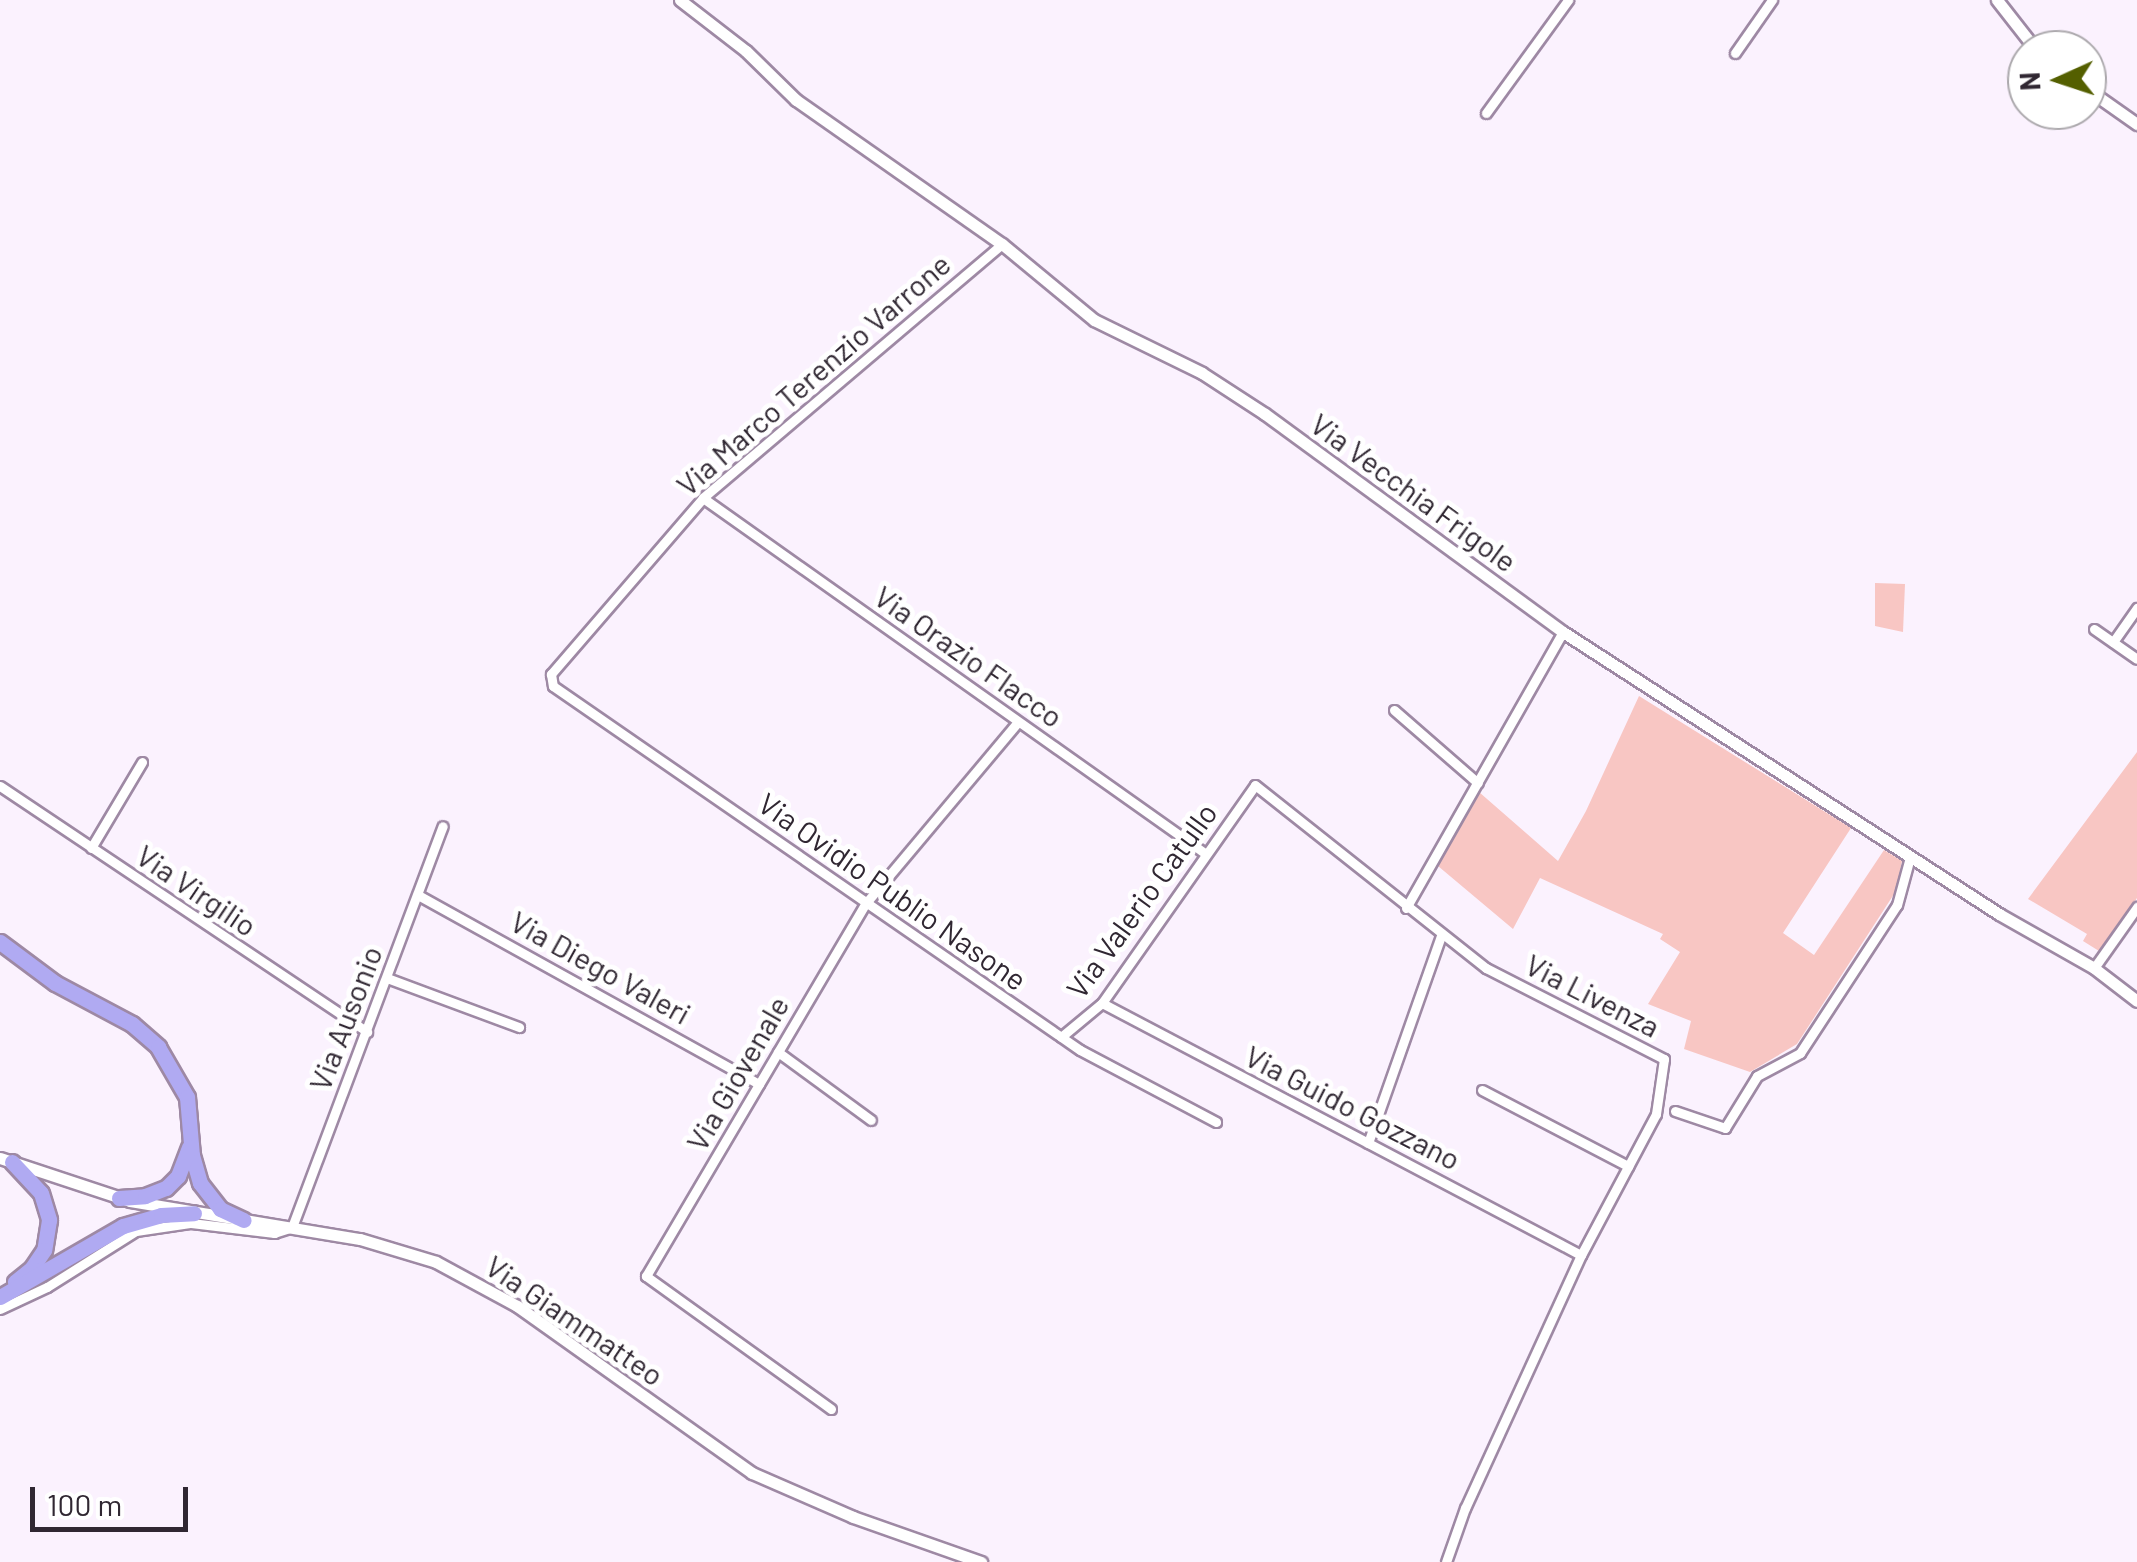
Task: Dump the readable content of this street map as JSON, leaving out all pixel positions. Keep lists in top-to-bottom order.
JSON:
{
  "streets": {
    "street": [
      "Via Marco Terenzio Varrone",
      "Via Vecchia Frigole",
      "Via Orazio Flacco",
      "Via Virgilio",
      "Via Ovidio Publio Nasone",
      "Via Valerio Catullo",
      "Via Diego Valeri",
      "Via Livenza",
      "Via Ausonio",
      "Via Giovenale",
      "Via Guido Gozzano",
      "Via Giammatteo"
    ]
  },
  "crossings": [
    ["Via Marco Terenzio Varrone", "Via Vecchia Frigole"],
    ["Via Marco Terenzio Varrone", "Via Orazio Flacco"],
    ["Via Marco Terenzio Varrone", "Via Ovidio Publio Nasone"],
    ["Via Orazio Flacco", "Via Valerio Catullo"],
    ["Via Orazio Flacco", "Via Giovenale"],
    ["Via Virgilio", "Via Ausonio"],
    ["Via Ovidio Publio Nasone", "Via Valerio Catullo"],
    ["Via Ovidio Publio Nasone", "Via Giovenale"],
    ["Via Valerio Catullo", "Via Livenza"],
    ["Via Valerio Catullo", "Via Guido Gozzano"],
    ["Via Diego Valeri", "Via Ausonio"],
    ["Via Diego Valeri", "Via Giovenale"],
    ["Via Livenza", "Via Guido Gozzano"],
    ["Via Ausonio", "Via Giammatteo"]
  ],
  "scale_bar": "100 m",
  "north": "left"
}
